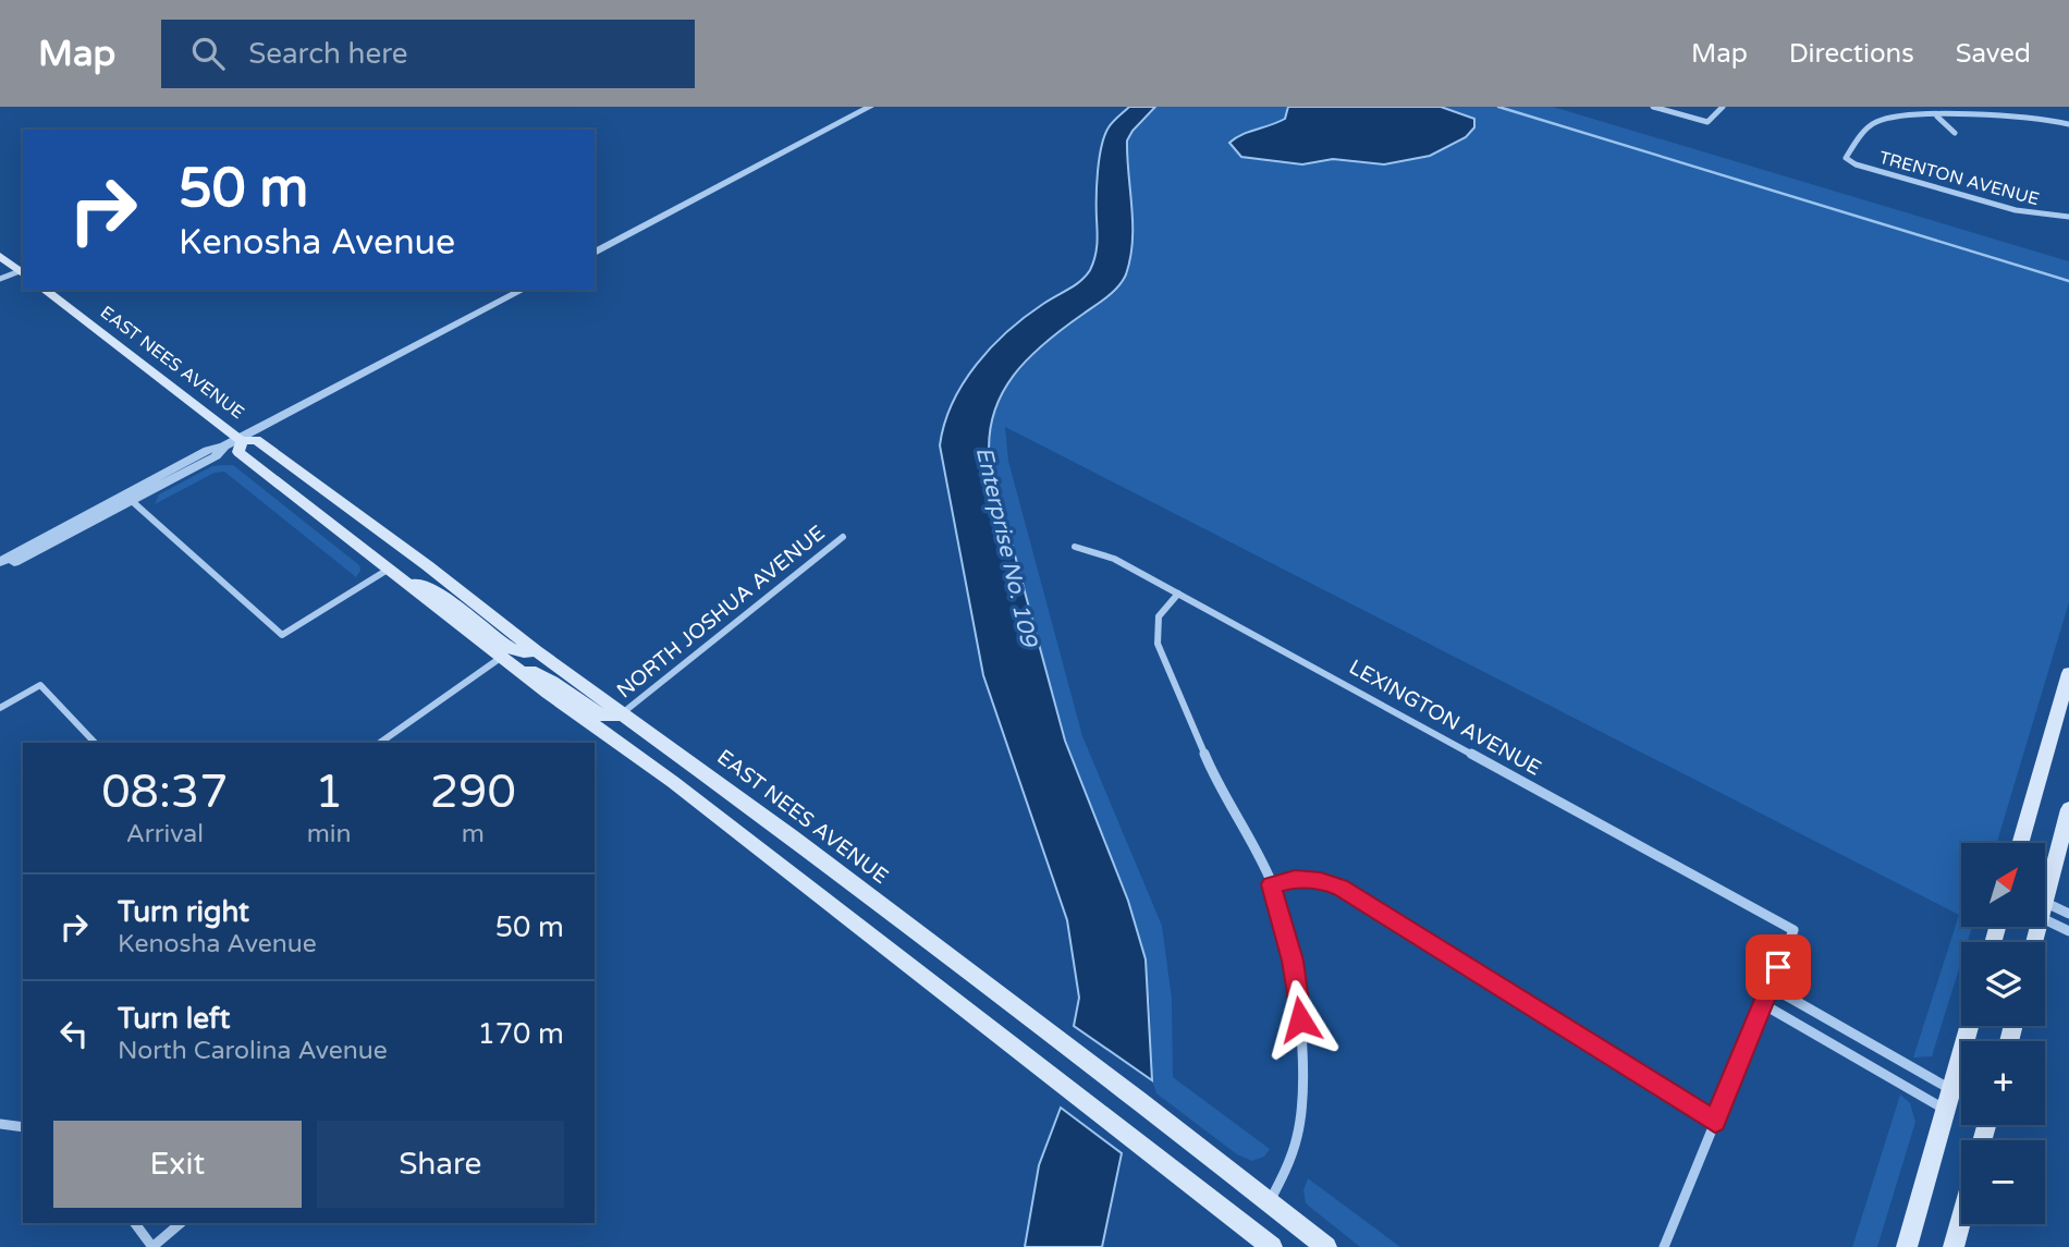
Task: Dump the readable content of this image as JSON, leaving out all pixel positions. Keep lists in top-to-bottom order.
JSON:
{
  "streets": {
    "main road": ["EAST NEES AVENUE"],
    "street": ["TRENTON AVENUE", "NORTH JOSHUA AVENUE", "LEXINGTON AVENUE"]
  },
  "crossings": [
    ["EAST NEES AVENUE", "NORTH JOSHUA AVENUE"]
  ],
  "water": ["Enterprise No. 109"],
  "north": "top right",
  "page": {
    "header": "Map",
    "search": "Search here",
    "nav": ["Map", "Directions", "Saved"],
    "turn": ["50 m", "Kenosha Avenue"],
    "eta": [
      "08:37",
      "Arrival",
      "1",
      "min",
      "290",
      "m"
    ],
    "map_buttons": ["+", "−"],
    "list": [
      {
        "name": "Turn right",
        "note": "Kenosha Avenue",
        "value": "50 m"
      },
      {
        "name": "Turn left",
        "note": "North Carolina Avenue",
        "value": "170 m"
      }
    ],
    "buttons": ["Exit", "Share"]
  }
}
